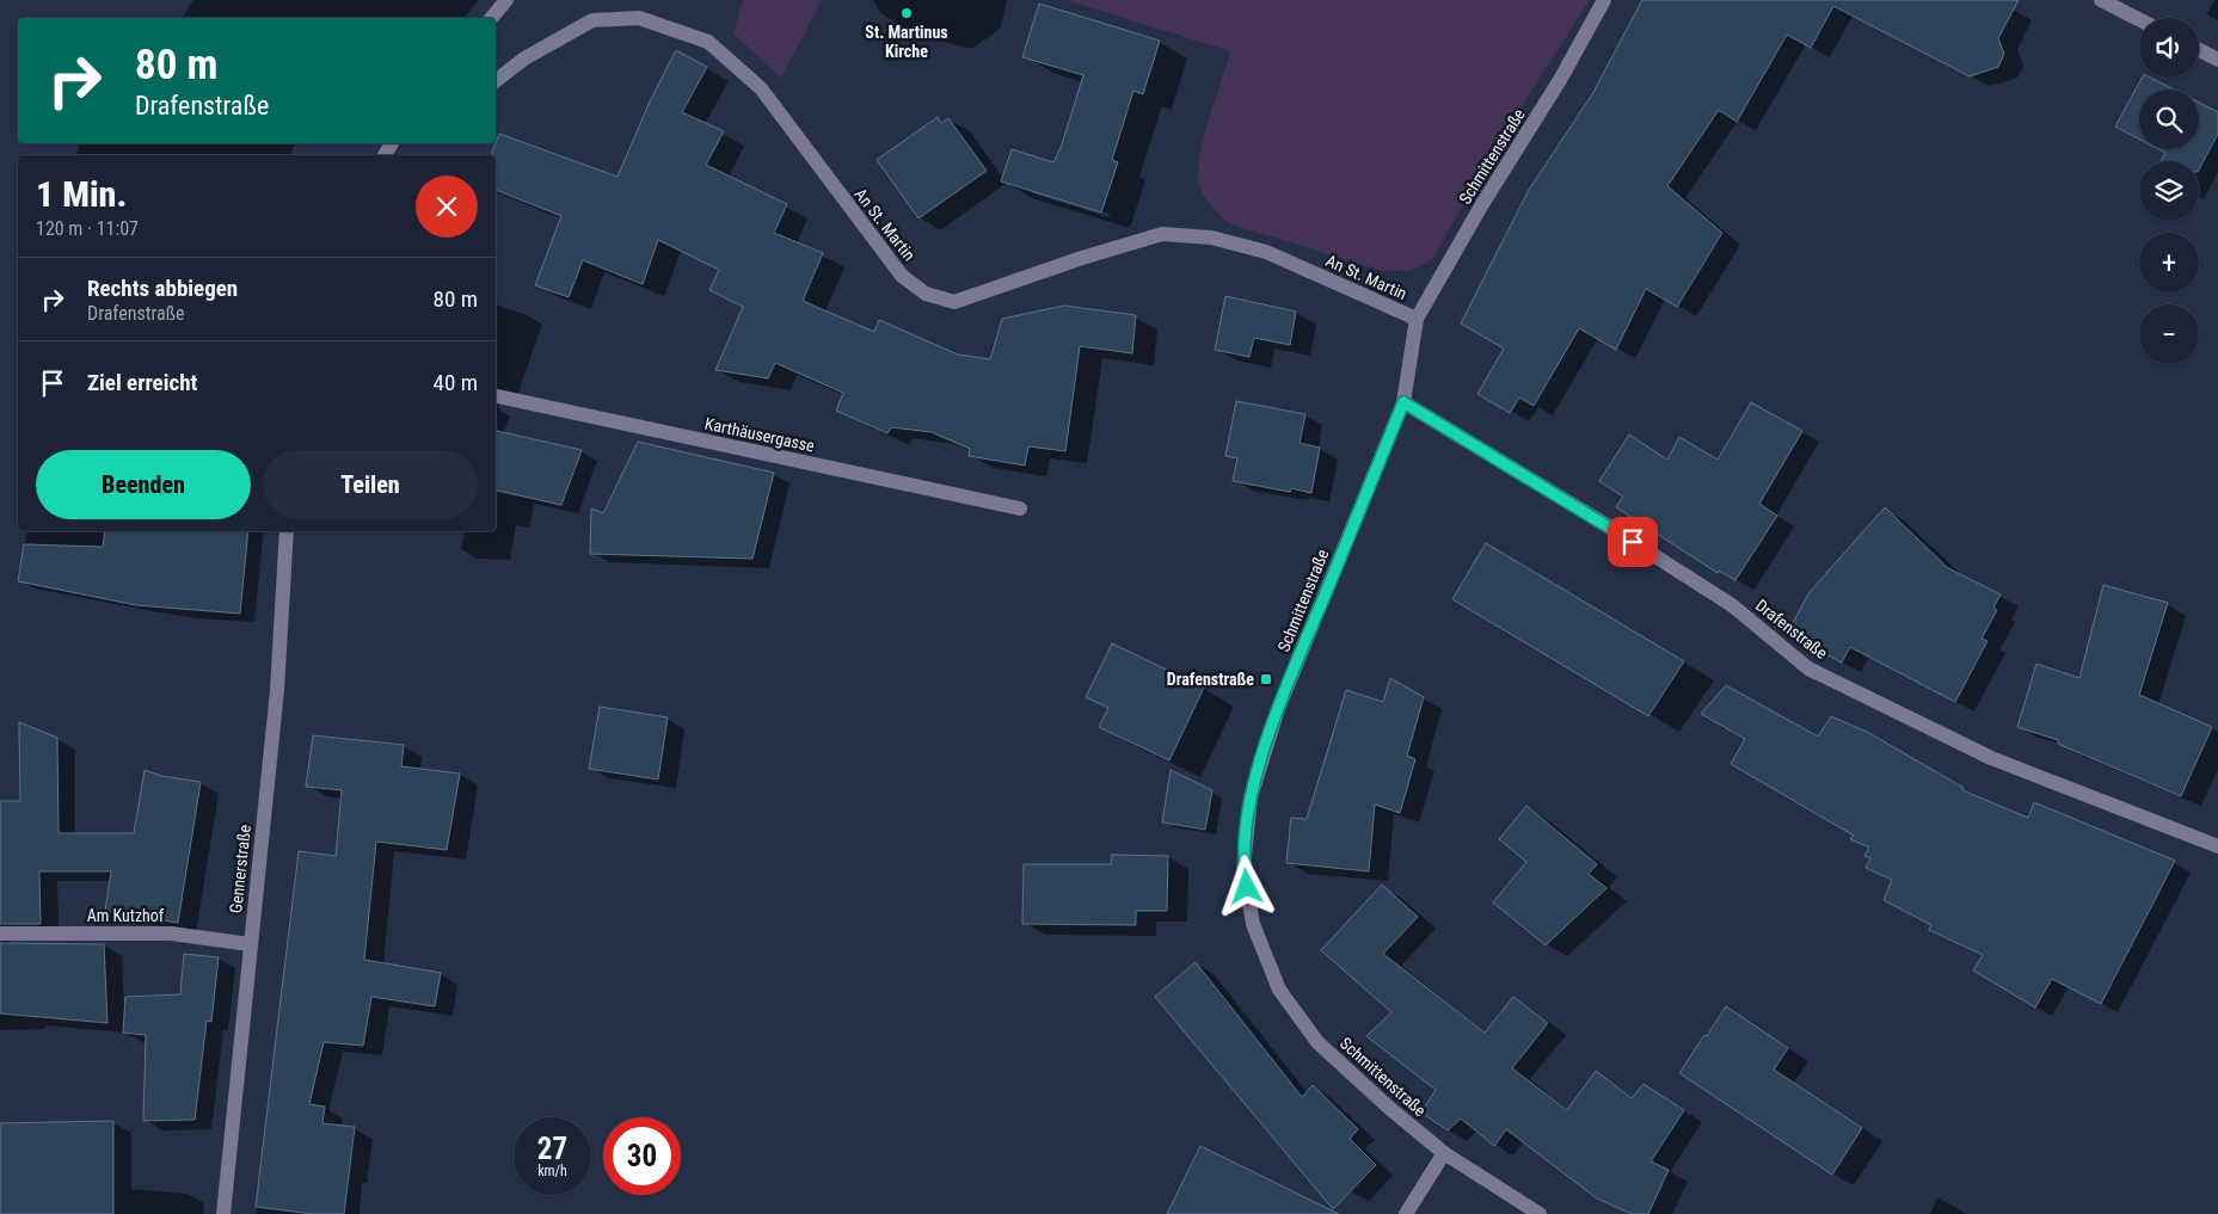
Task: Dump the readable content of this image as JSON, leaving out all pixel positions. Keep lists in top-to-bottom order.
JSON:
{
  "streets": {
    "street": [
      "Schmittenstraße",
      "An St. Martin",
      "Karthäusergasse",
      "Drafenstraße",
      "Gennerstraße",
      "Am Kutzhof"
    ]
  },
  "crossings": [
    ["Schmittenstraße", "An St. Martin"],
    ["Schmittenstraße", "Drafenstraße"],
    ["Gennerstraße", "Am Kutzhof"]
  ],
  "places": {
    "other": ["St. Martinus Kirche"],
    "transit": ["Drafenstraße"]
  },
  "page": {
    "map_buttons": ["+", "−"],
    "turn": ["80 m", "Drafenstraße"],
    "heading": ["1 Min.", "120 m · 11:07"],
    "list": [
      {
        "name": "Rechts abbiegen",
        "note": "Drafenstraße",
        "value": "80 m"
      },
      {
        "name": "Ziel erreicht",
        "value": "40 m"
      }
    ],
    "buttons": ["Beenden", "Teilen"],
    "speed": "27 km/h",
    "limit": "30"
  }
}
